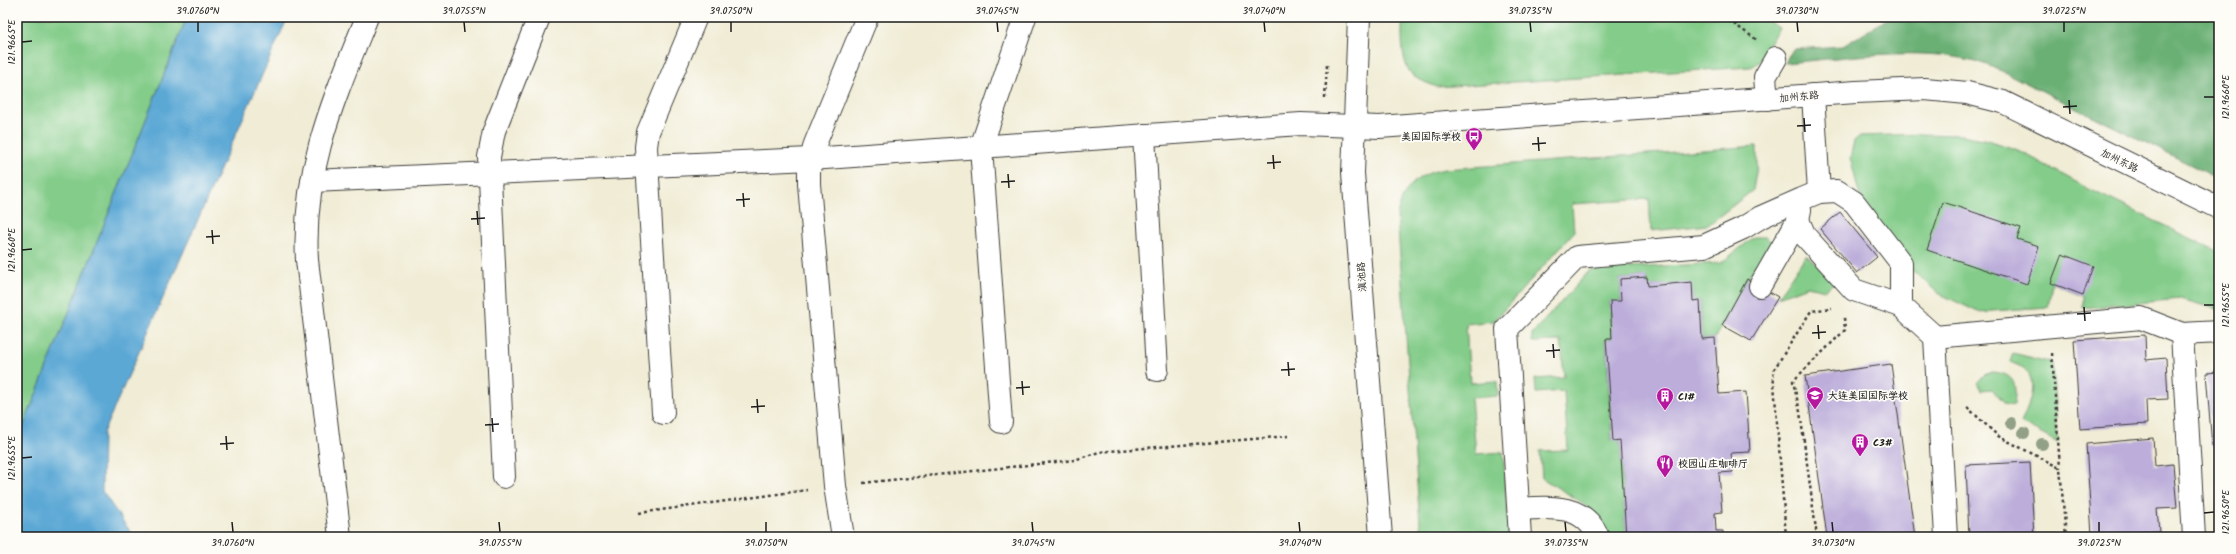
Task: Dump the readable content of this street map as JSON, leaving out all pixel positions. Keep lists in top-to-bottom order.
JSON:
{
  "streets": {
    "street": ["加州东路", "滇池路"]
  },
  "crossings": [
    ["加州东路", "滇池路"]
  ],
  "places": {
    "bus stop": ["美国国际学校"],
    "school or university": ["大连美国国际学校"],
    "building": ["C1#", "C3#"],
    "restaurant": ["校园山庄咖啡厅"]
  },
  "coordinates": [
    "39.0760°N",
    "39.0755°N",
    "39.0750°N",
    "39.0745°N",
    "39.0740°N",
    "39.0735°N",
    "39.0730°N",
    "39.0725°N",
    "121.9665°E",
    "121.9660°E",
    "121.9655°E",
    "121.9650°E"
  ]
}
